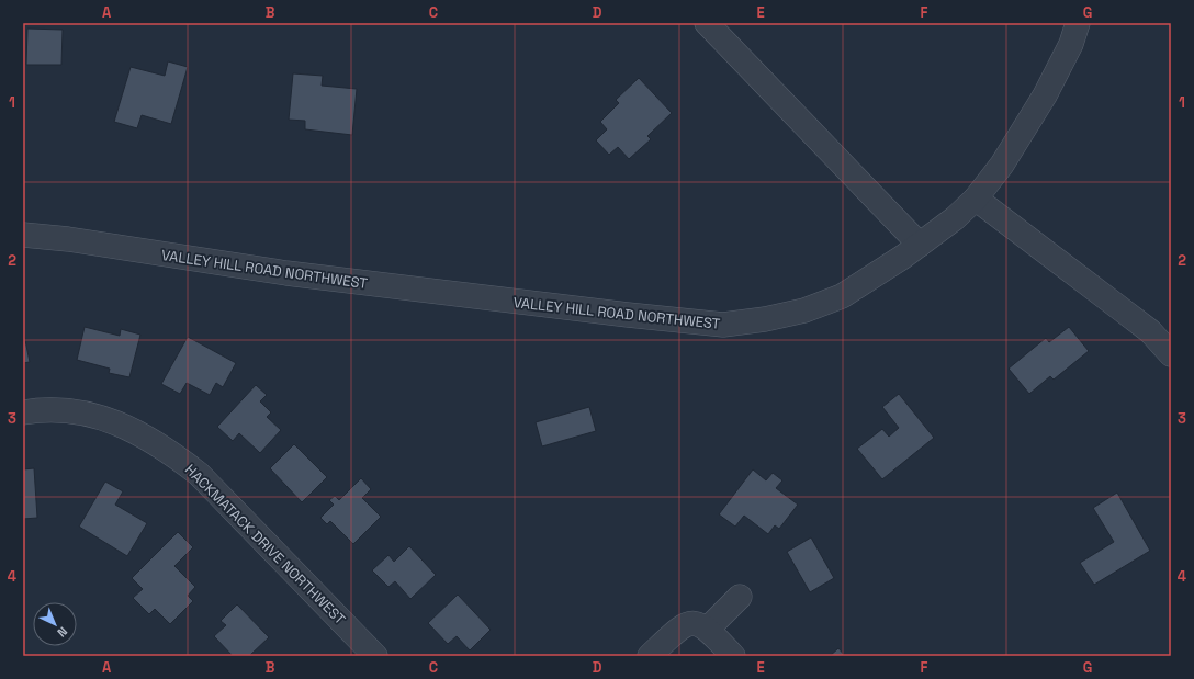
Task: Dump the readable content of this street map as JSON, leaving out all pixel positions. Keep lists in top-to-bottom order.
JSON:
{
  "streets": {
    "street": ["VALLEY HILL ROAD NORTHWEST", "HACKMATACK DRIVE NORTHWEST"]
  },
  "north": "bottom right",
  "grid": {
    "columns": [
      "A",
      "B",
      "C",
      "D",
      "E",
      "F",
      "G"
    ],
    "rows": [
      "1",
      "2",
      "3",
      "4"
    ]
  }
}
